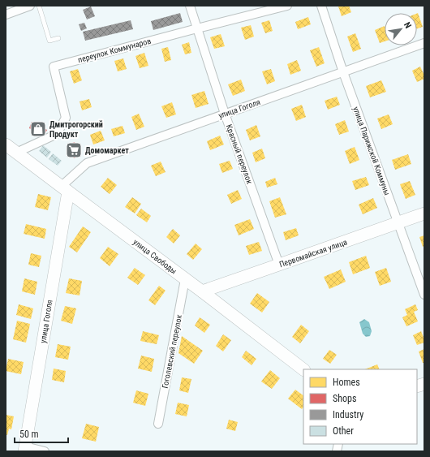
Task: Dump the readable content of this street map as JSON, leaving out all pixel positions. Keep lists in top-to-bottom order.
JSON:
{
  "streets": {
    "street": [
      "переулок Коммунаров",
      "улица Гоголя",
      "улица Парижской Коммуны",
      "Красный переулок",
      "Первомайская улица",
      "улица Свободы",
      "Гоголевский переулок"
    ]
  },
  "crossings": [
    ["переулок Коммунаров", "Красный переулок"],
    ["переулок Коммунаров", "улица Свободы"],
    ["улица Гоголя", "улица Парижской Коммуны"],
    ["улица Гоголя", "Красный переулок"],
    ["улица Гоголя", "улица Свободы"],
    ["улица Парижской Коммуны", "Первомайская улица"],
    ["Красный переулок", "Первомайская улица"],
    ["Первомайская улица", "улица Свободы"],
    ["улица Свободы", "Гоголевский переулок"]
  ],
  "places": {
    "shop": ["Дмитрогорский Продукт"],
    "supermarket": ["Домомаркет"]
  },
  "legend": [
    "Homes",
    "Shops",
    "Industry",
    "Other"
  ],
  "scale_bar": "50 m",
  "north": "top right"
}
